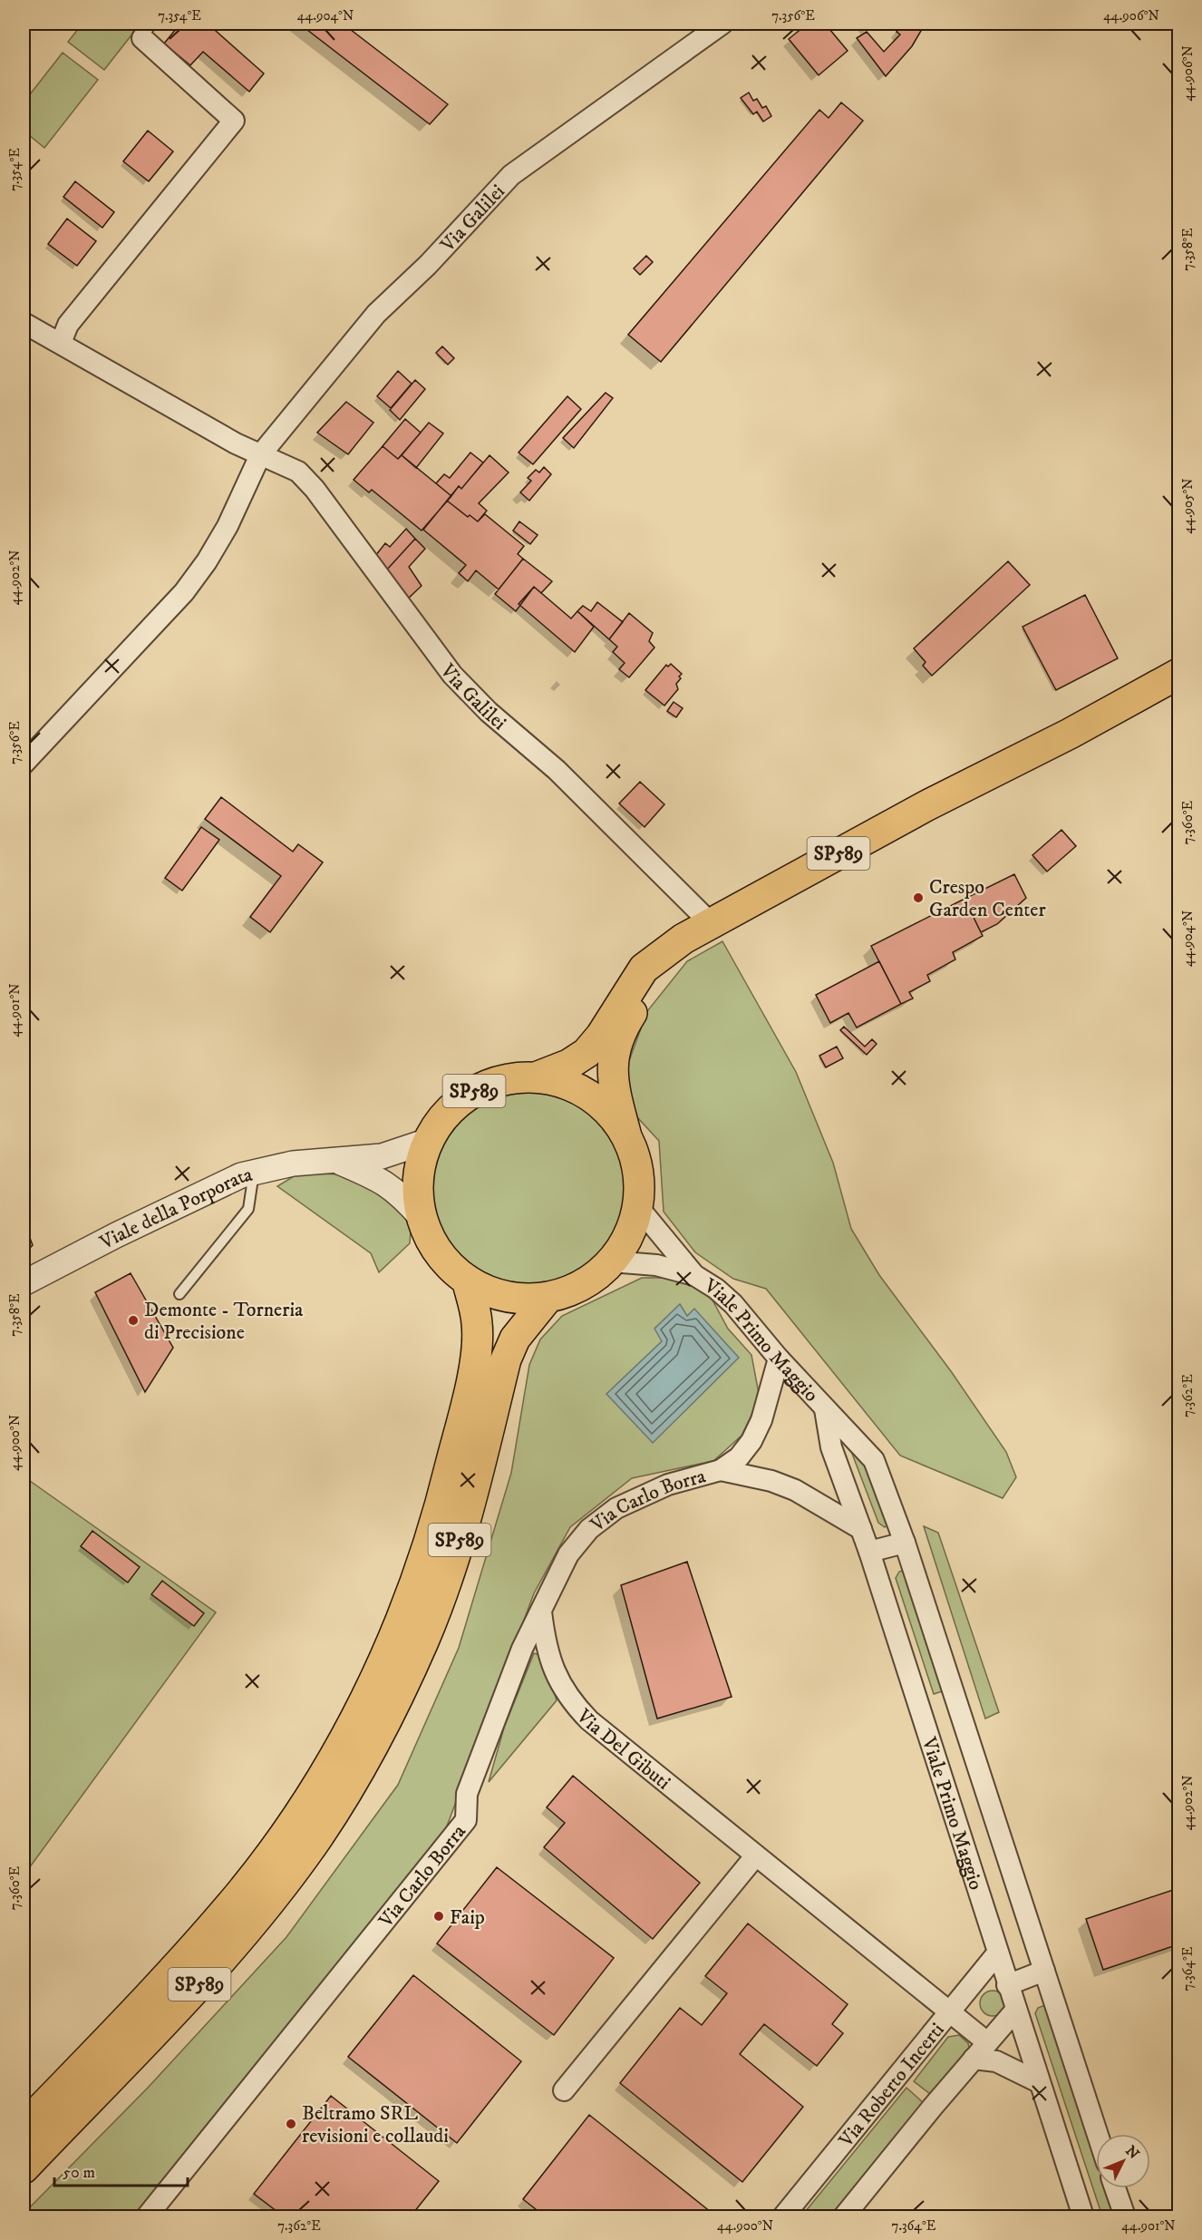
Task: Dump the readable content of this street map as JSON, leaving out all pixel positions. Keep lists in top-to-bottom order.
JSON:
{
  "streets": {
    "main road": ["SP589"],
    "street": [
      "Via Galilei",
      "Viale della Porporata",
      "Viale Primo Maggio",
      "Via Carlo Borra",
      "Via Del Gibuti",
      "Via Roberto Incerti"
    ]
  },
  "crossings": [
    ["Via Galilei", "SP589"],
    ["SP589", "Viale della Porporata"],
    ["Viale Primo Maggio", "Via Carlo Borra"],
    ["Viale Primo Maggio", "Via Roberto Incerti"],
    ["Via Carlo Borra", "Via Del Gibuti"],
    ["Via Del Gibuti", "Via Roberto Incerti"]
  ],
  "places": [
    "Crespo Garden Center",
    "Demonte - Torneria di Precisione",
    "Faip",
    "Beltramo SRL revisioni e collaudi"
  ],
  "scale_bar": "50 m",
  "north": "top right",
  "coordinates": [
    "7.354°E",
    "44.904°N",
    "7.356°E",
    "44.906°N",
    "7.358°E",
    "44.905°N",
    "44.902°N",
    "7.360°E",
    "44.901°N",
    "7.362°E",
    "44.900°N",
    "7.364°E"
  ]
}
